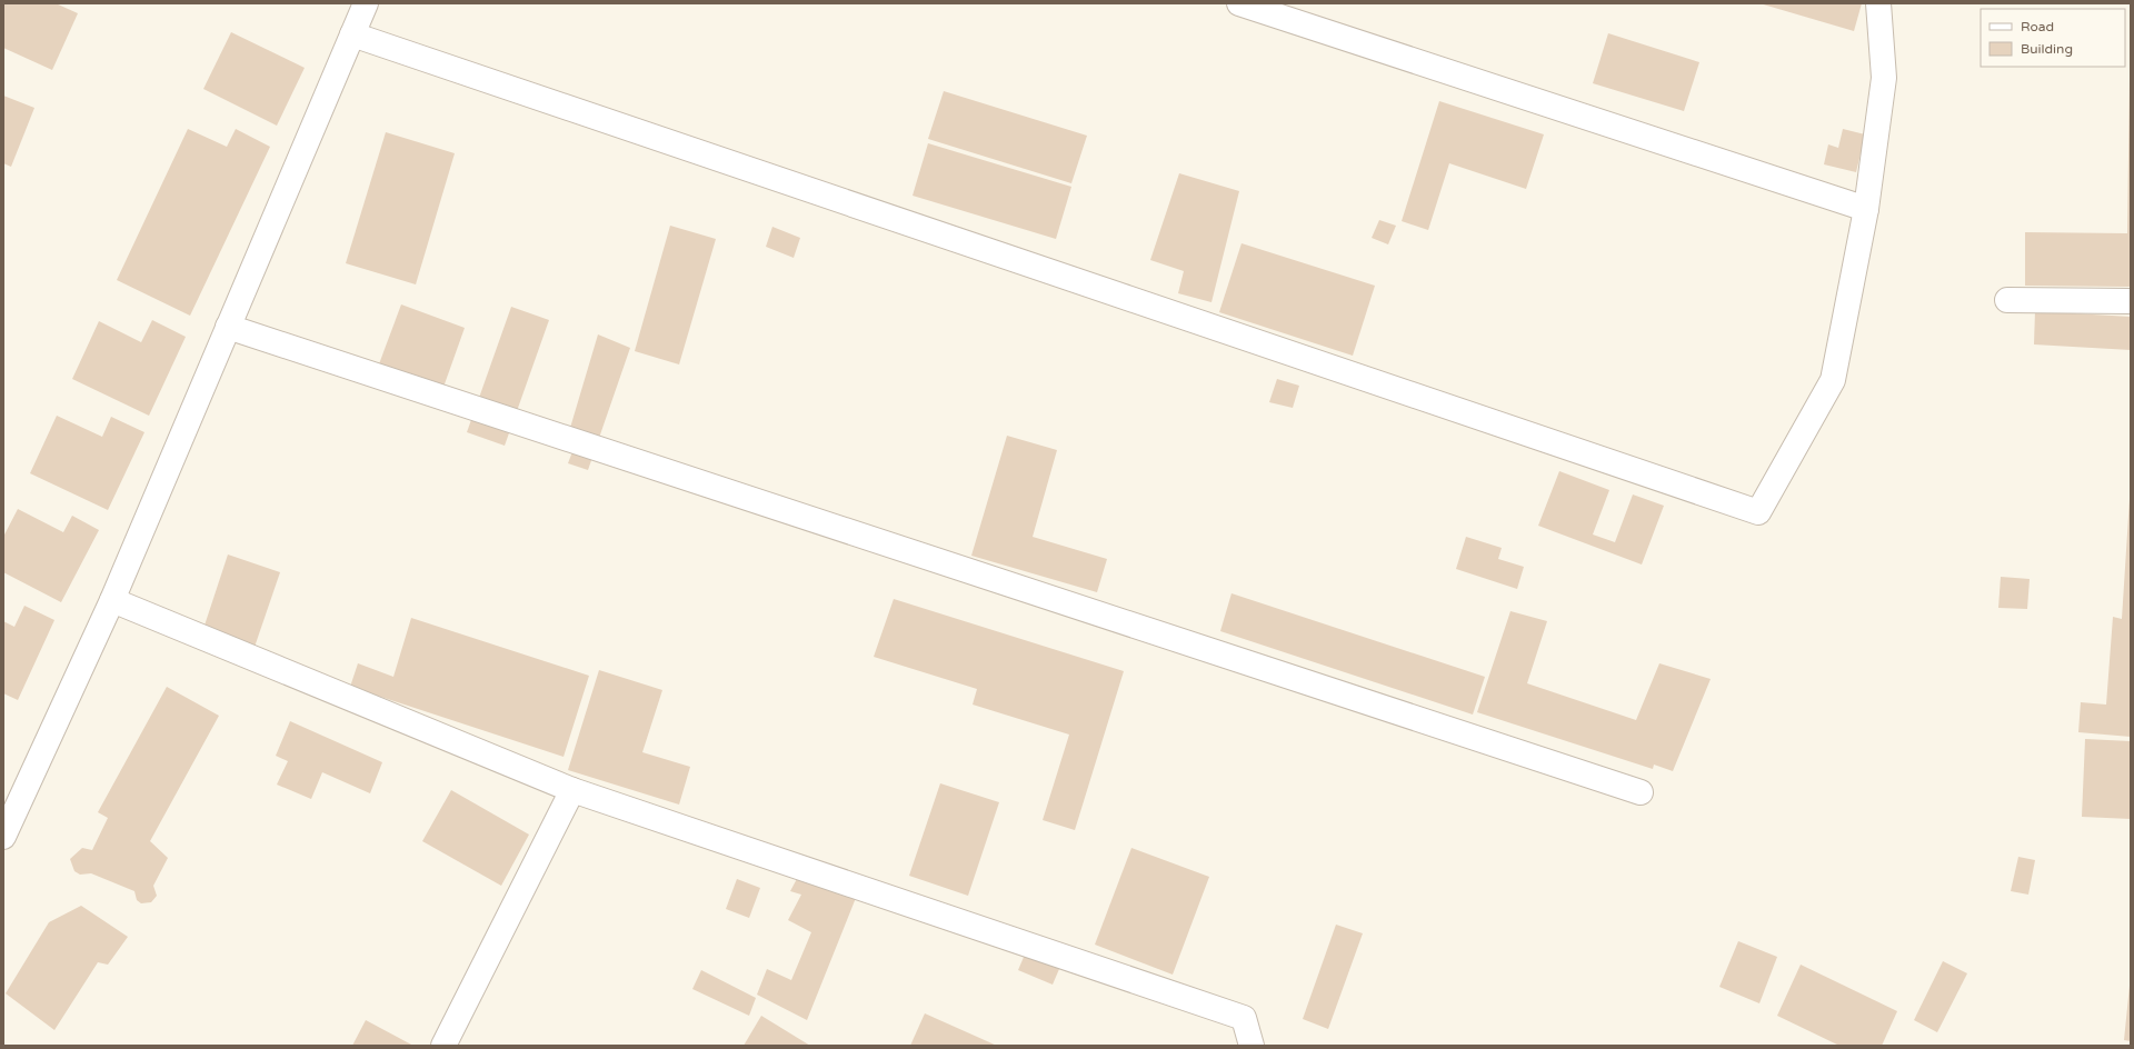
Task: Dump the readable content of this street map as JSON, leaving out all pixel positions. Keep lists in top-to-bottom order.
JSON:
{
  "legend": ["Road", "Building"]
}
